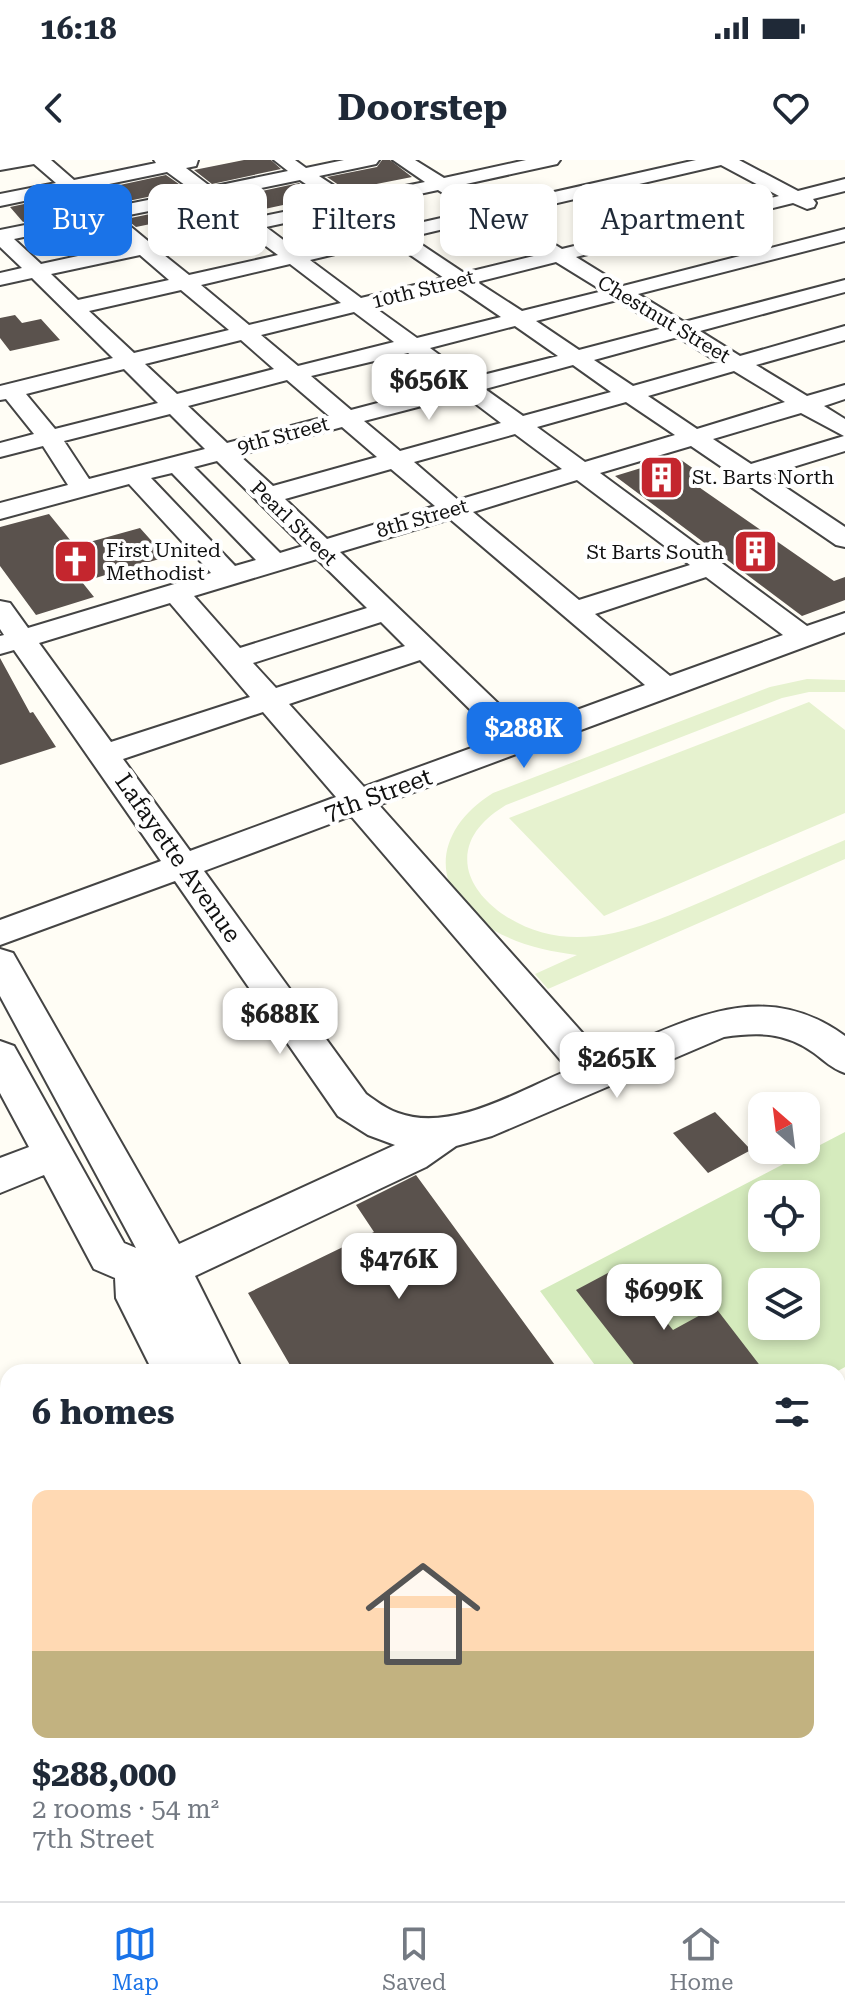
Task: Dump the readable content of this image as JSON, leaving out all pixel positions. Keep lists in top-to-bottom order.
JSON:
{
  "streets": {
    "street": [
      "10th Street",
      "Chestnut Street",
      "9th Street",
      "8th Street",
      "Pearl Street",
      "7th Street",
      "Lafayette Avenue"
    ]
  },
  "crossings": [
    ["10th Street", "Chestnut Street"],
    ["10th Street", "Pearl Street"],
    ["Chestnut Street", "9th Street"],
    ["Chestnut Street", "8th Street"],
    ["9th Street", "Pearl Street"],
    ["8th Street", "Pearl Street"],
    ["8th Street", "Lafayette Avenue"],
    ["Pearl Street", "7th Street"],
    ["7th Street", "Lafayette Avenue"]
  ],
  "places": {
    "building": ["St. Barts North", "St Barts South"],
    "church": ["First United Methodist"]
  },
  "north": "top left",
  "page": {
    "status": "16:18",
    "header": "Doorstep",
    "chip": [
      "Buy",
      "Rent",
      "Filters",
      "New",
      "Apartment"
    ],
    "price": [
      "$656K",
      "$288K",
      "$688K",
      "$265K",
      "$476K",
      "$699K"
    ],
    "heading": "6 homes",
    "list": [
      {
        "name": "$288,000",
        "note": "2 rooms · 54 m² · 7th Street"
      }
    ],
    "tabs": ["Map", "Saved", "Home"]
  }
}
